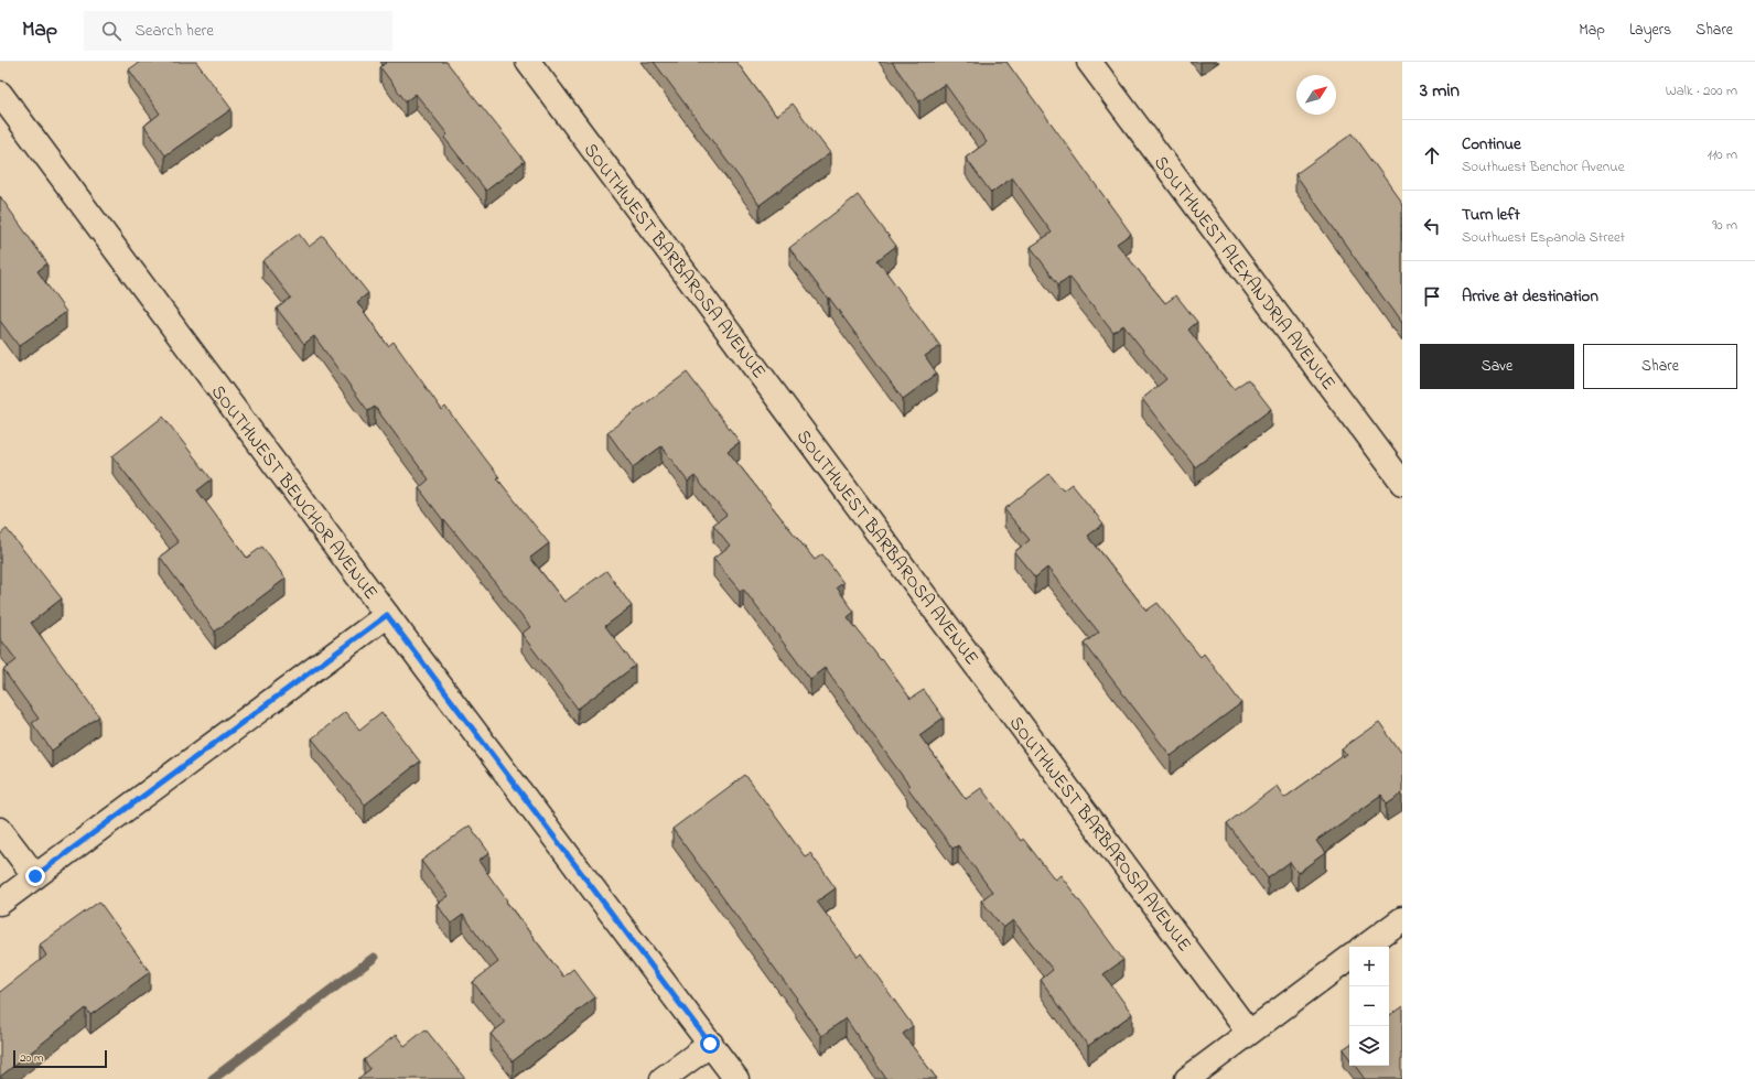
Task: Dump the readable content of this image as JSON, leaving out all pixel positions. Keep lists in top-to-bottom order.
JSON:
{
  "streets": {
    "street": ["SOUTHWEST BARBAROSA AVENUE", "SOUTHWEST ALEXANDRIA AVENUE", "SOUTHWEST BENCHOR AVENUE"]
  },
  "scale_bar": "20 m",
  "north": "top right",
  "page": {
    "header": "Map",
    "search": "Search here",
    "nav": ["Map", "Layers", "Share"],
    "heading": ["3 min", "Walk · 200 m"],
    "list": [
      ["Continue", "Southwest Benchor Avenue", "110 m"],
      ["Turn left", "Southwest Espanola Street", "90 m"],
      "Arrive at destination"
    ],
    "buttons": ["Save", "Share"],
    "map_buttons": ["+", "−"],
    "scale": "20 m"
  }
}
